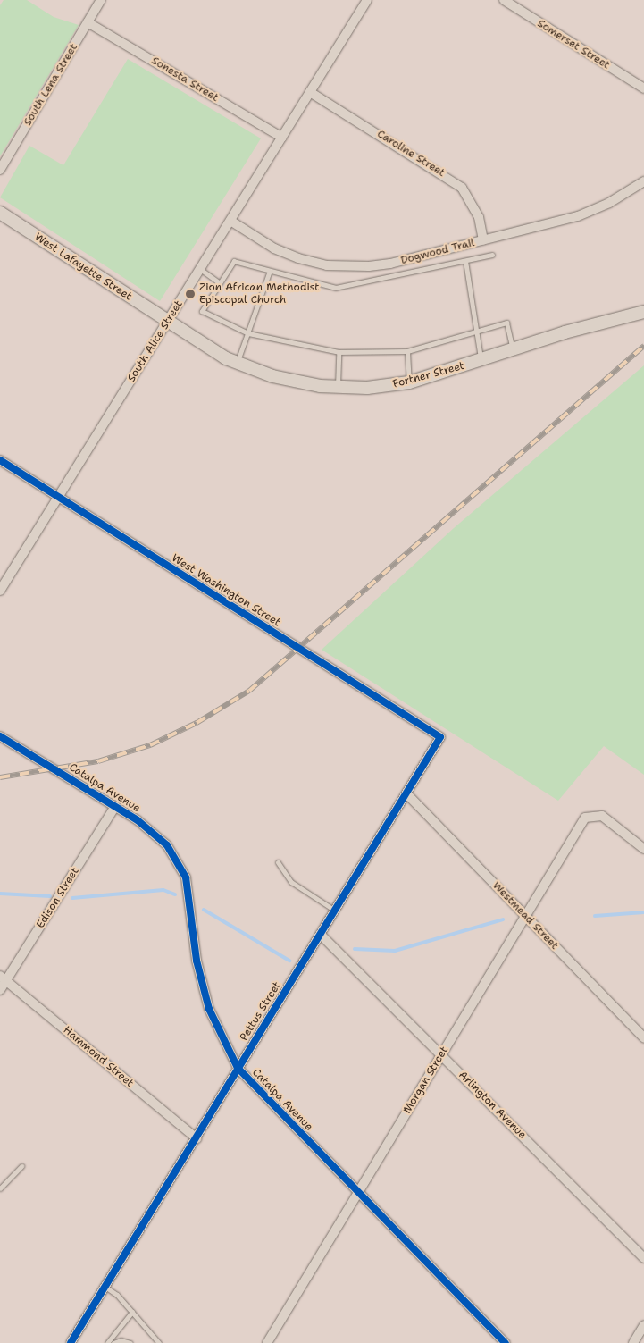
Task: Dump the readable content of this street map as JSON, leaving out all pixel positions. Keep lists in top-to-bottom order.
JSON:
{
  "streets": {
    "street": [
      "Somerset Street",
      "Sonesta Street",
      "South Lena Street",
      "Caroline Street",
      "Dogwood Trail",
      "West Lafayette Street",
      "South Alice Street",
      "Fortner Street",
      "West Washington Street",
      "Catalpa Avenue",
      "Edison Street",
      "Westmead Street",
      "Pettus Street",
      "Hammond Street",
      "Morgan Street",
      "Arlington Avenue"
    ]
  },
  "crossings": [
    ["Sonesta Street", "South Lena Street"],
    ["Sonesta Street", "South Alice Street"],
    ["Caroline Street", "Dogwood Trail"],
    ["Caroline Street", "South Alice Street"],
    ["Dogwood Trail", "South Alice Street"],
    ["West Lafayette Street", "South Alice Street"],
    ["West Lafayette Street", "Fortner Street"],
    ["South Alice Street", "Fortner Street"],
    ["South Alice Street", "West Washington Street"],
    ["West Washington Street", "Pettus Street"],
    ["Catalpa Avenue", "Edison Street"],
    ["Catalpa Avenue", "Pettus Street"],
    ["Catalpa Avenue", "Morgan Street"],
    ["Edison Street", "Hammond Street"],
    ["Westmead Street", "Pettus Street"],
    ["Westmead Street", "Morgan Street"],
    ["Pettus Street", "Hammond Street"],
    ["Pettus Street", "Arlington Avenue"],
    ["Morgan Street", "Arlington Avenue"]
  ],
  "places": ["Zion African Methodist Episcopal Church"]
}
